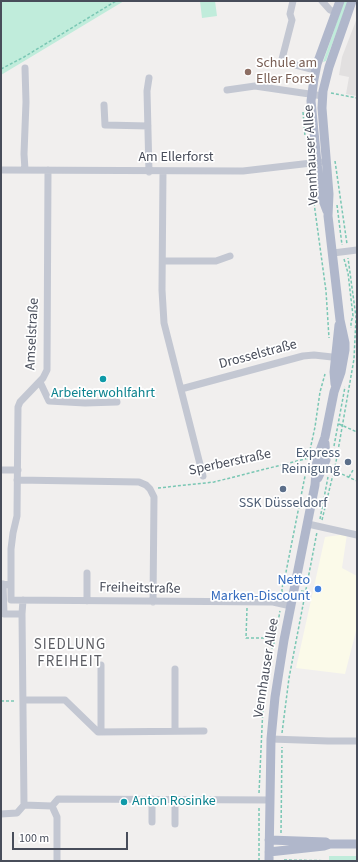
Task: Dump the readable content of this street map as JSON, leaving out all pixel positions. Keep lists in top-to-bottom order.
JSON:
{
  "streets": {
    "main road": ["Vennhauser Allee"],
    "street": [
      "Am Ellerforst",
      "Amselstraße",
      "Drosselstraße",
      "Freiheitstraße"
    ],
    "path": ["Sperberstraße"]
  },
  "crossings": [
    ["Vennhauser Allee", "Am Ellerforst"],
    ["Vennhauser Allee", "Drosselstraße"],
    ["Vennhauser Allee", "Freiheitstraße"],
    ["Am Ellerforst", "Amselstraße"]
  ],
  "districts": ["SIEDLUNG FREIHEIT"],
  "places": [
    "Schule am Eller Forst",
    "Arbeiterwohlfahrt",
    "Express Reinigung",
    "SSK Düsseldorf",
    "Netto Marken-Discount",
    "Anton Rosinke"
  ],
  "scale_bar": "100 m"
}
